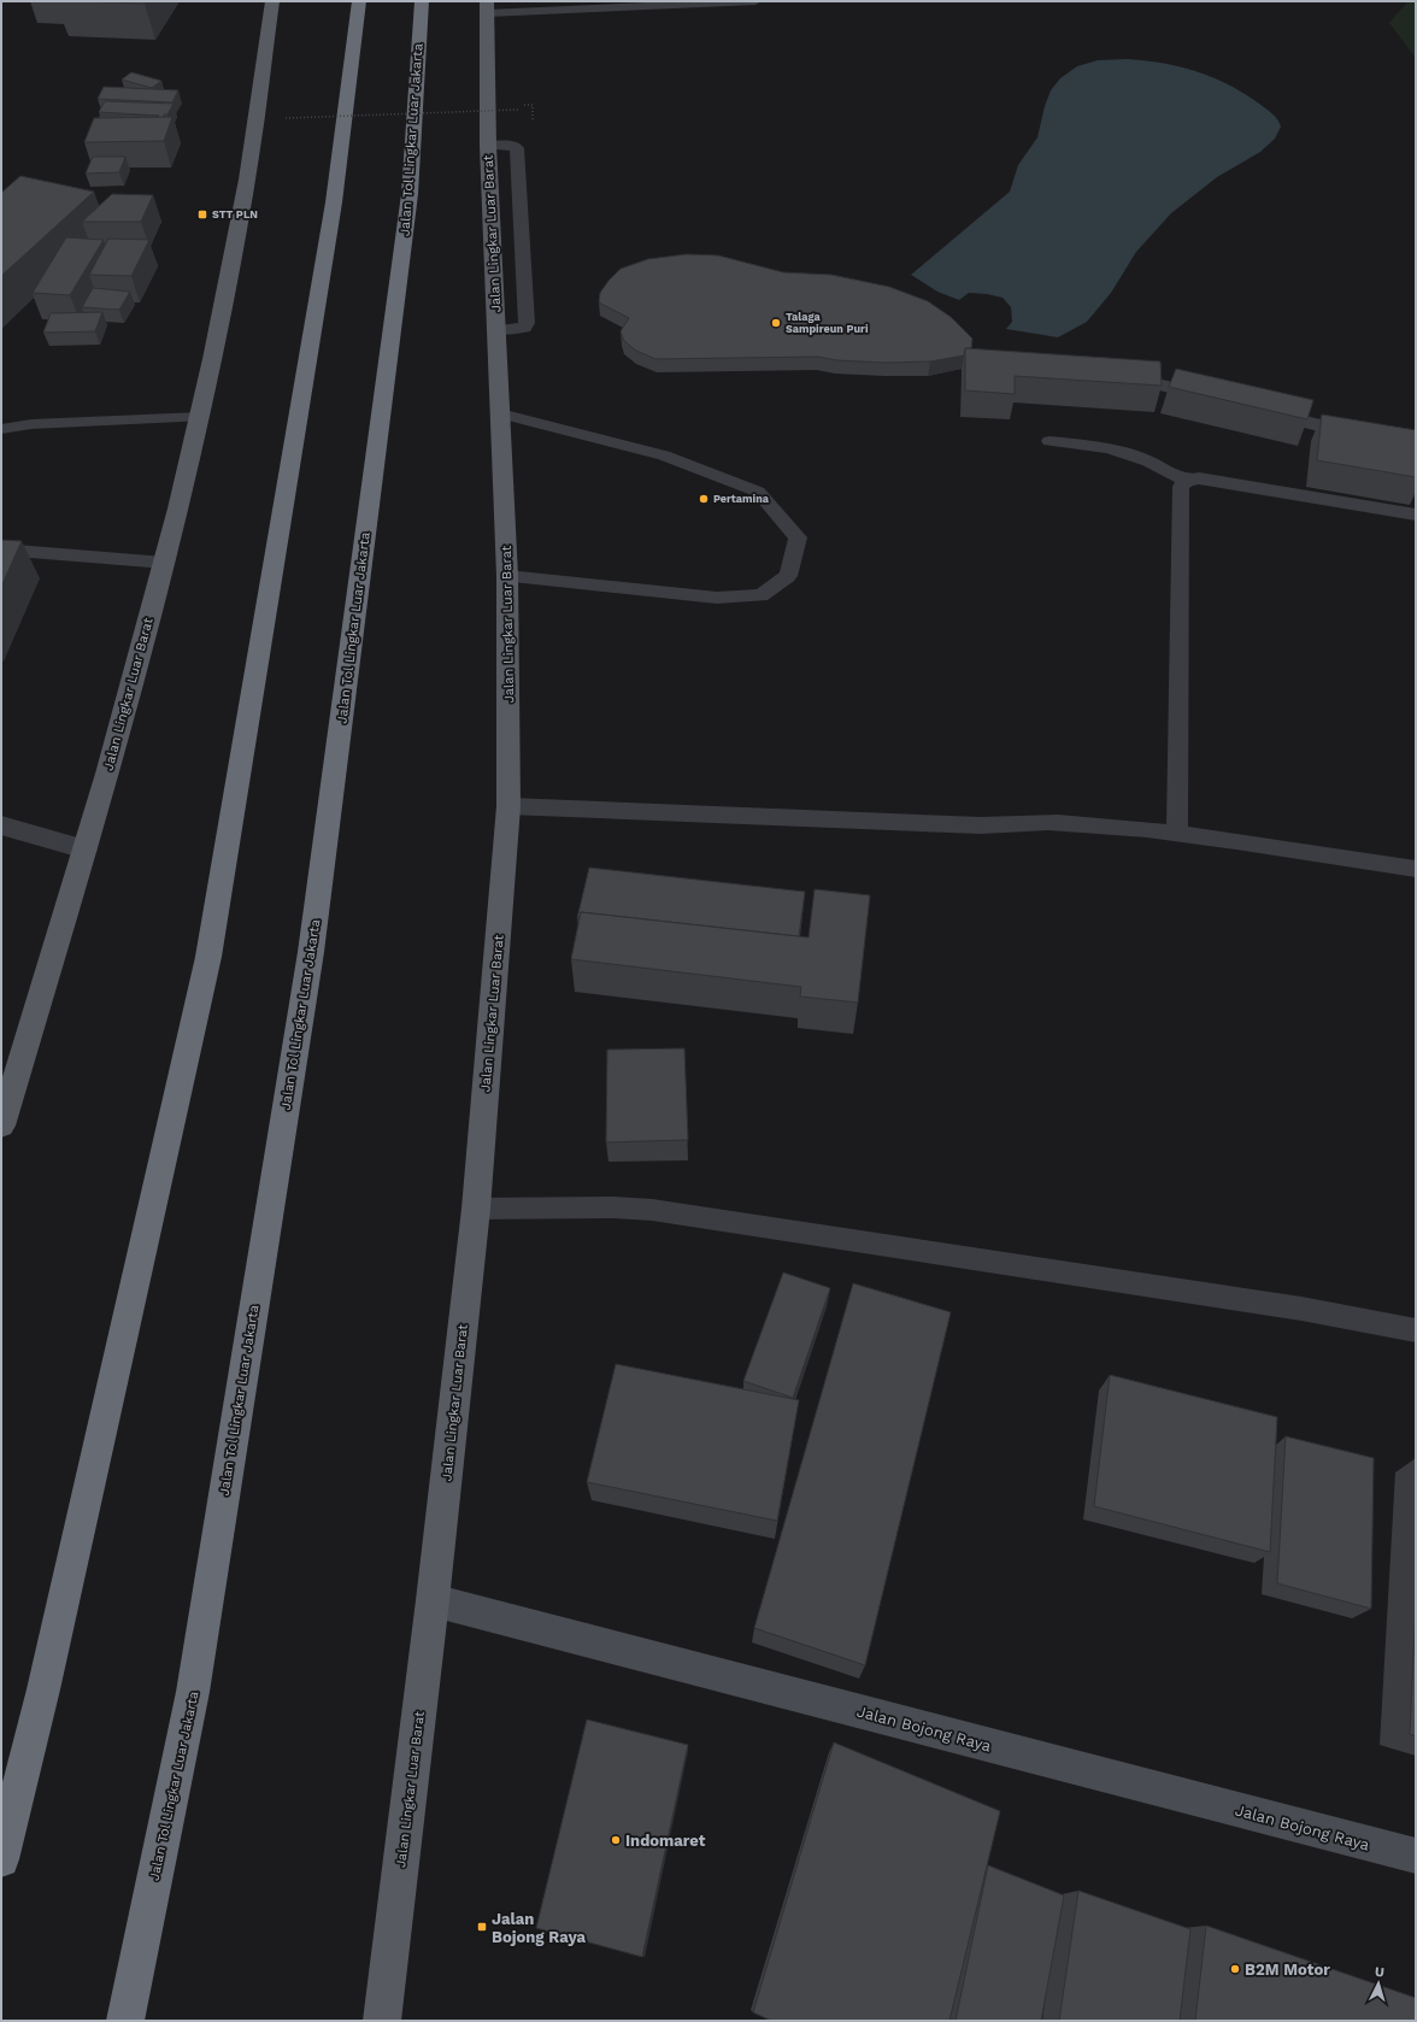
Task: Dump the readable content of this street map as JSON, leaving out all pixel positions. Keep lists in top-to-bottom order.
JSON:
{
  "streets": {
    "highway": ["Jalan Tol Lingkar Luar Jakarta"],
    "main road": ["Jalan Lingkar Luar Barat"],
    "street": ["Jalan Bojong Raya"]
  },
  "crossings": [
    ["Jalan Lingkar Luar Barat", "Jalan Bojong Raya"]
  ],
  "places": {
    "transit": ["STT PLN", "Jalan Bojong Raya"],
    "other": [
      "Talaga Sampireun Puri",
      "Pertamina",
      "Indomaret",
      "B2M Motor"
    ]
  },
  "north": "top"
}
